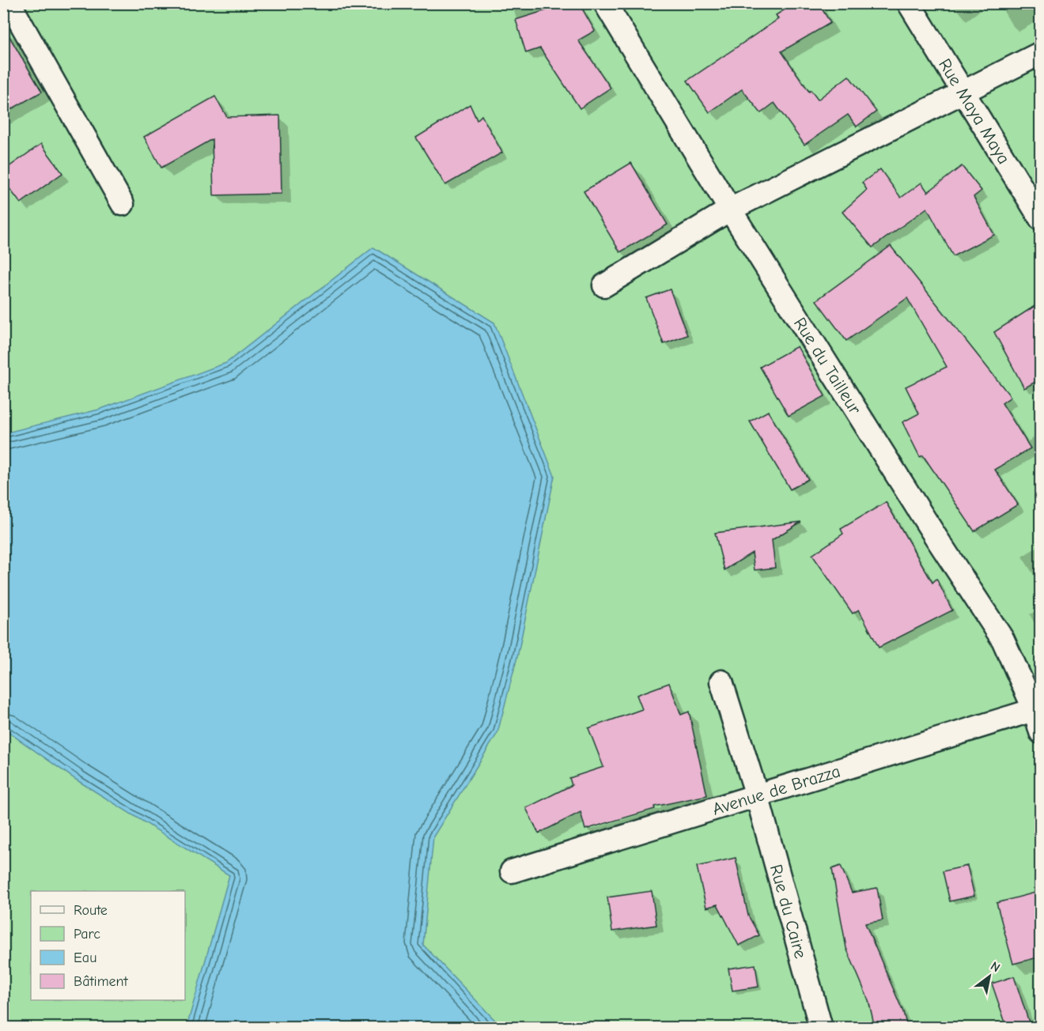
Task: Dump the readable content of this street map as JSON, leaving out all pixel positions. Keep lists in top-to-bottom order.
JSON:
{
  "streets": {
    "street": [
      "Rue Maya Maya",
      "Rue du Tailleur",
      "Avenue de Brazza",
      "Rue du Caire"
    ]
  },
  "crossings": [
    ["Rue du Tailleur", "Avenue de Brazza"],
    ["Avenue de Brazza", "Rue du Caire"]
  ],
  "legend": [
    "Route",
    "Parc",
    "Eau",
    "Bâtiment"
  ],
  "north": "top right"
}
